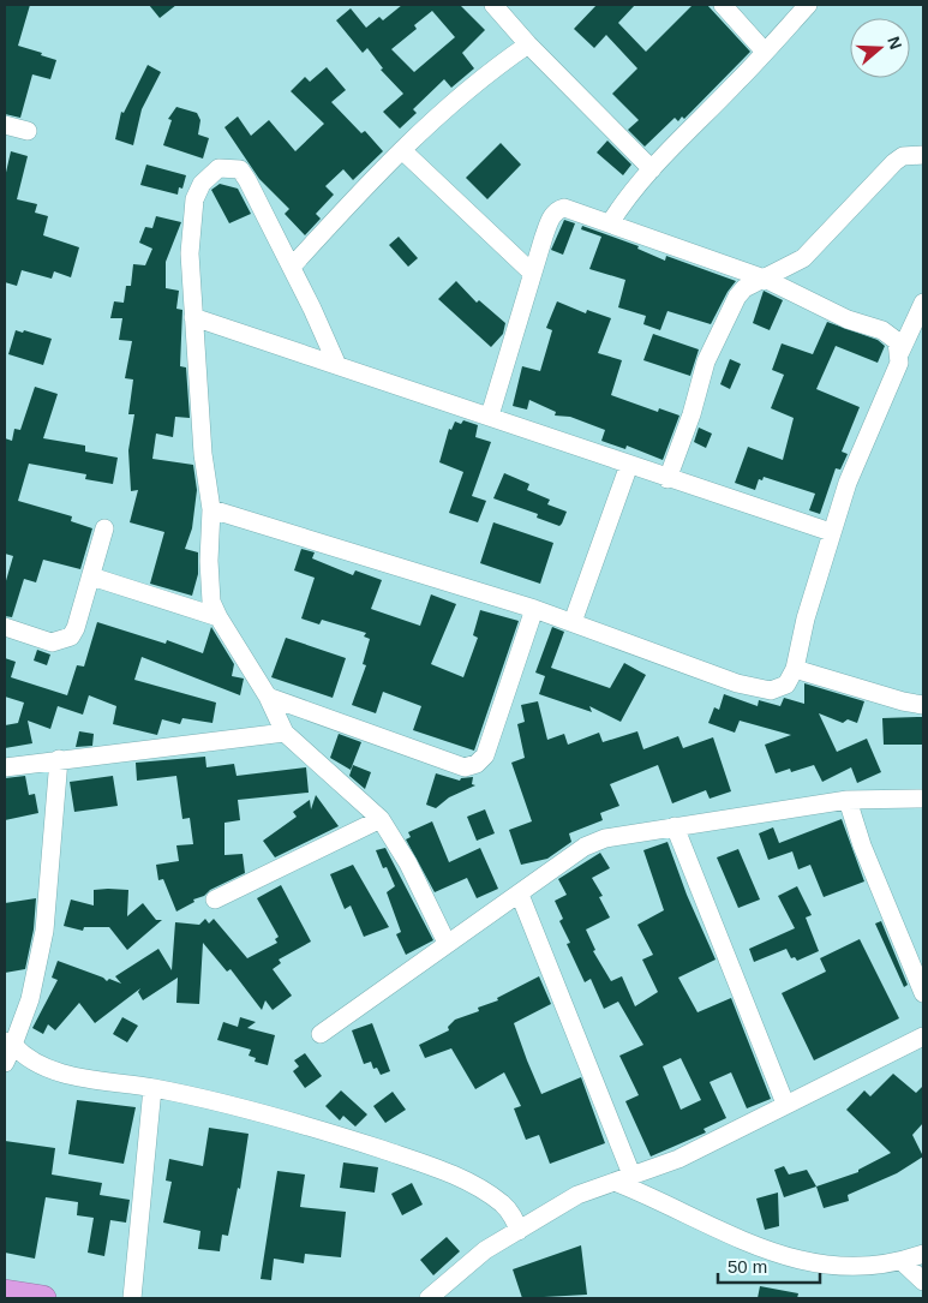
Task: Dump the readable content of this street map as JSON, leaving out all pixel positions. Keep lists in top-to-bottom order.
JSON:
{
  "scale_bar": "50 m",
  "north": "right"
}
